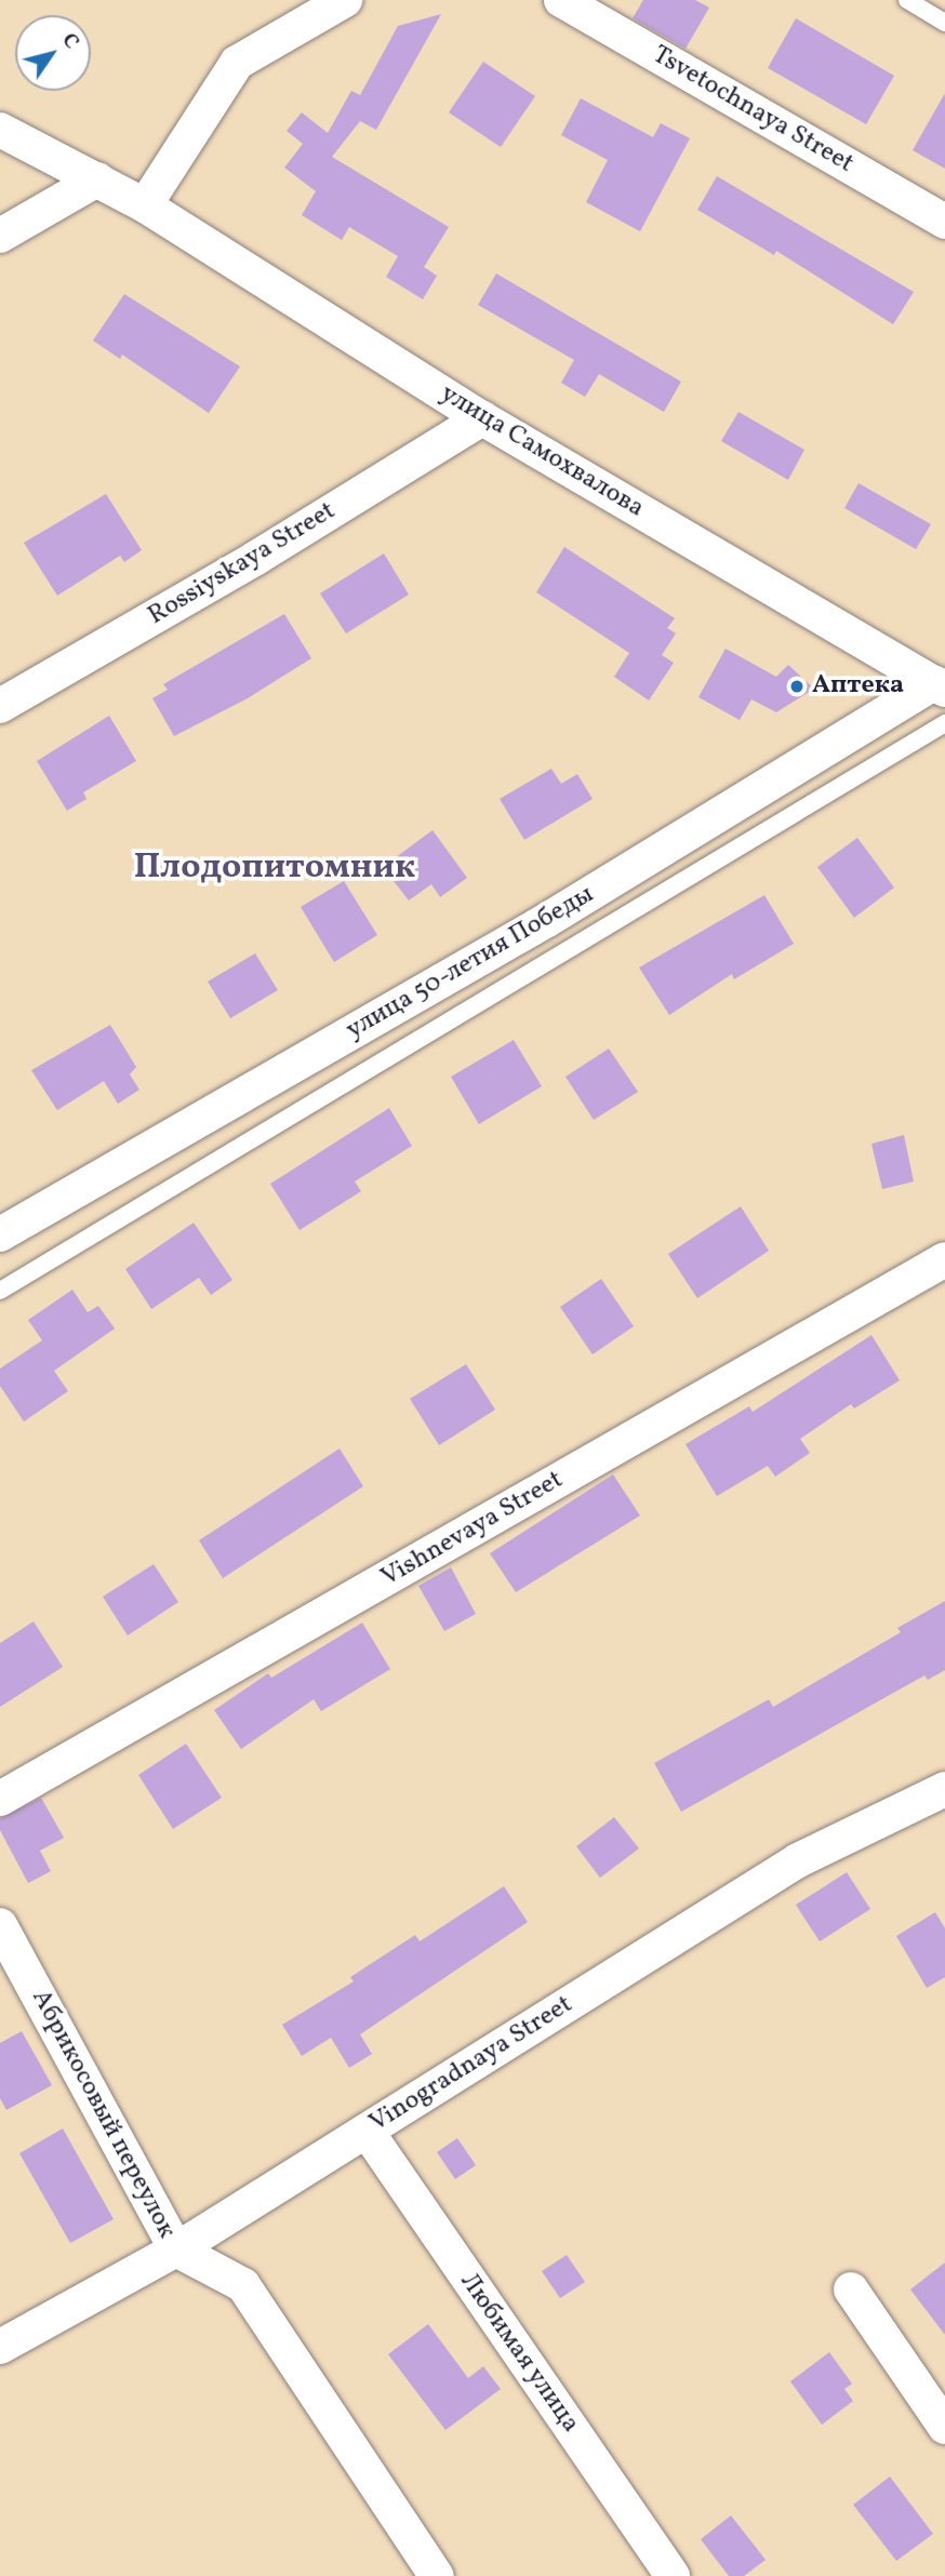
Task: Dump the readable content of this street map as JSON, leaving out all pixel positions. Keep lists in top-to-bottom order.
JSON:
{
  "streets": {
    "street": [
      "Tsvetochnaya Street",
      "улица Самохвалова",
      "Rossiyskaya Street",
      "улица 50-летия Победы",
      "Vishnevaya Street",
      "Vinogradnaya Street",
      "Абрикосовый переулок",
      "Любимая улица"
    ]
  },
  "crossings": [
    ["улица Самохвалова", "Rossiyskaya Street"],
    ["улица Самохвалова", "улица 50-летия Победы"],
    ["Vinogradnaya Street", "Абрикосовый переулок"],
    ["Vinogradnaya Street", "Любимая улица"]
  ],
  "districts": ["Плодопитомник"],
  "places": ["Аптека"],
  "north": "top right"
}
